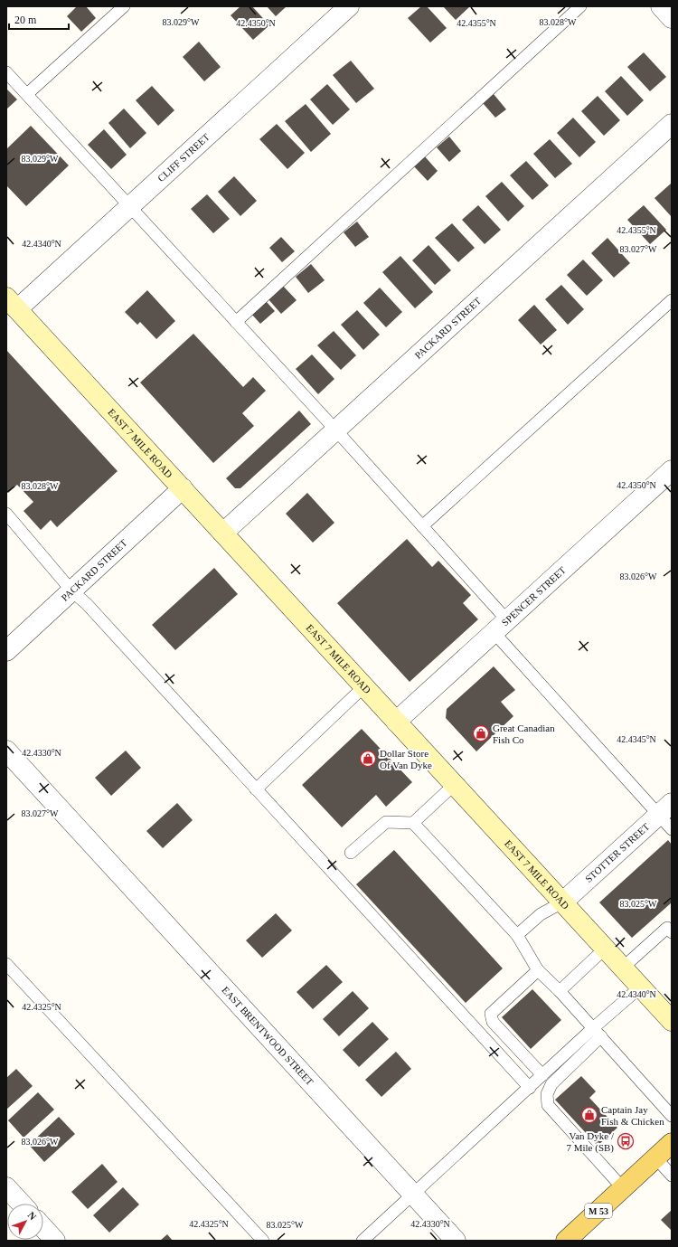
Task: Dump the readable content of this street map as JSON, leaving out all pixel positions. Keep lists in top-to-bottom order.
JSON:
{
  "streets": {
    "main road": ["M 53"],
    "street": [
      "CLIFF STREET",
      "PACKARD STREET",
      "EAST 7 MILE ROAD",
      "SPENCER STREET",
      "STOTTER STREET",
      "EAST BRENTWOOD STREET"
    ]
  },
  "crossings": [
    ["CLIFF STREET", "EAST 7 MILE ROAD"],
    ["PACKARD STREET", "EAST 7 MILE ROAD"],
    ["EAST 7 MILE ROAD", "SPENCER STREET"],
    ["EAST 7 MILE ROAD", "STOTTER STREET"]
  ],
  "places": {
    "shop": ["Great Canadian Fish Co", "Dollar Store Of Van Dyke", "Captain Jay Fish & Chicken"],
    "bus stop": ["Van Dyke / 7 Mile (SB)"]
  },
  "scale_bar": "20 m",
  "north": "top right",
  "coordinates": [
    "83.029°W",
    "83.028°W",
    "42.4355°N",
    "42.4350°N",
    "42.4340°N",
    "83.027°W",
    "83.026°W",
    "42.4345°N",
    "42.4330°N",
    "83.025°W",
    "42.4325°N"
  ]
}
